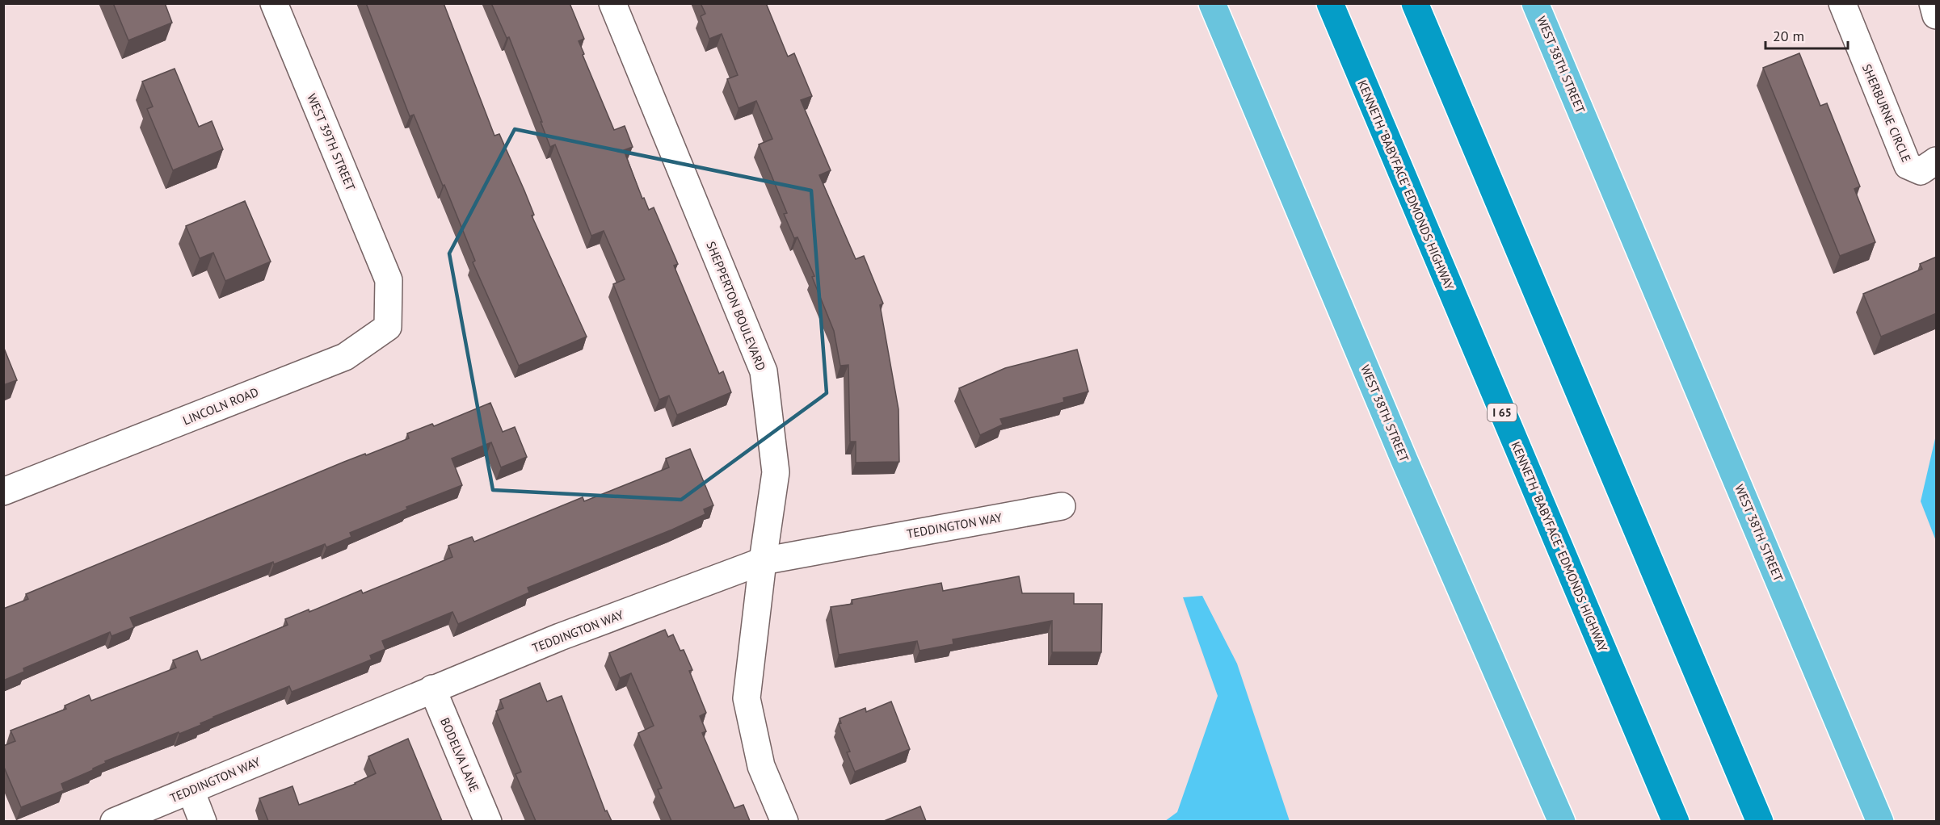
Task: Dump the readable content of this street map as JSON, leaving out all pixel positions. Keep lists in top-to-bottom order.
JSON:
{
  "streets": {
    "highway": ["KENNETH \"BABYFACE\" EDMONDS HIGHWAY", "I 65"],
    "main road": ["WEST 38TH STREET"],
    "street": [
      "SHERBURNE CIRCLE",
      "WEST 39TH STREET",
      "SHEPPERTON BOULEVARD",
      "LINCOLN ROAD",
      "TEDDINGTON WAY",
      "BODELVA LANE"
    ]
  },
  "crossings": [
    ["WEST 39TH STREET", "LINCOLN ROAD"],
    ["SHEPPERTON BOULEVARD", "TEDDINGTON WAY"],
    ["TEDDINGTON WAY", "BODELVA LANE"]
  ],
  "scale_bar": "20 m"
}
